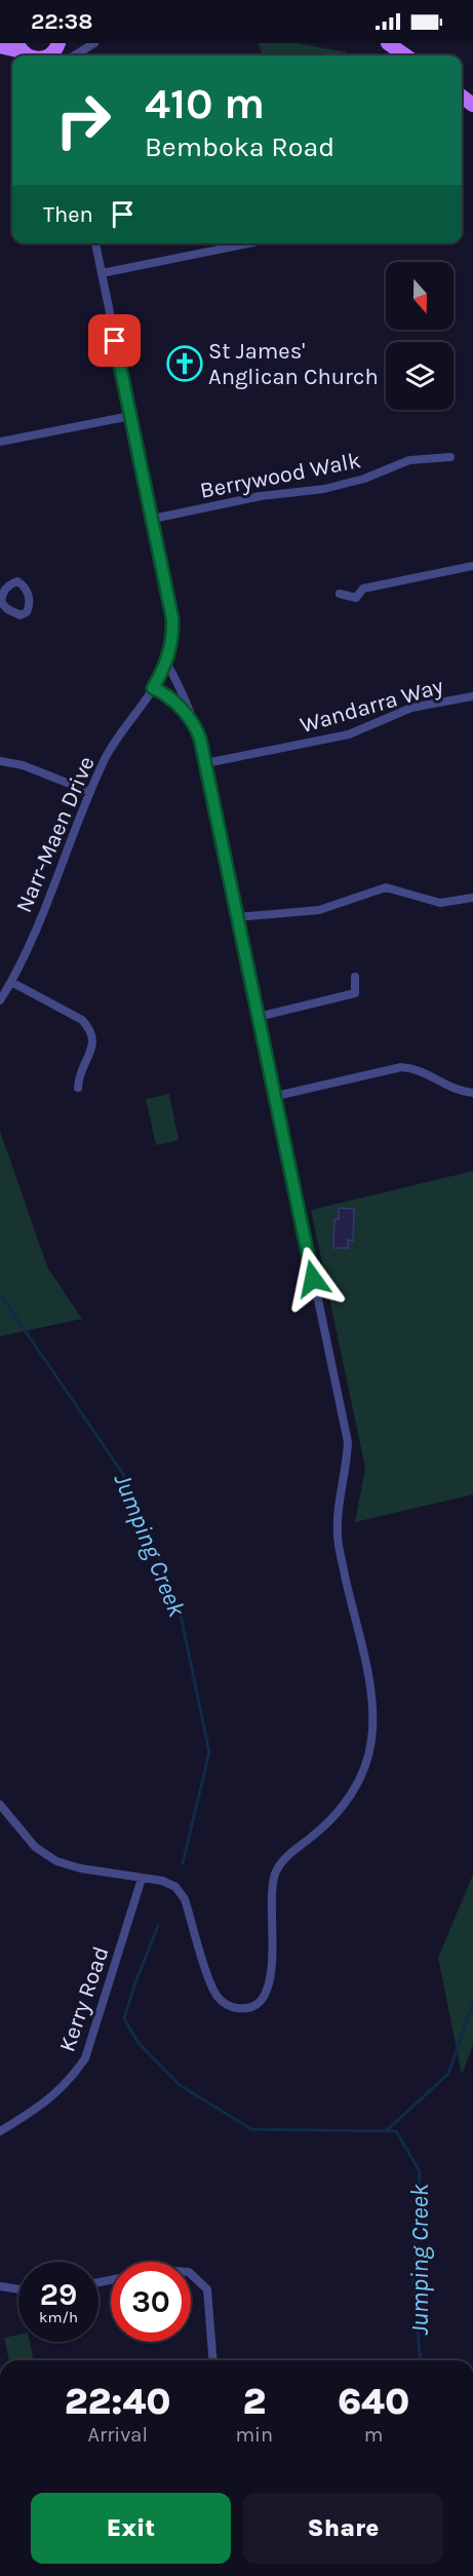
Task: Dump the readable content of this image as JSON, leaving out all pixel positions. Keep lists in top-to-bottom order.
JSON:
{
  "streets": {
    "street": [
      "Berrywood Walk",
      "Wandarra Way",
      "Narr-Maen Drive",
      "Kerry Road"
    ]
  },
  "crossings": [
    ["Berrywood Walk", "Narr-Maen Drive"]
  ],
  "water": ["Jumping Creek"],
  "places": {
    "church": ["St James' Anglican Church"]
  },
  "north": "bottom",
  "page": {
    "status": "22:38",
    "turn": ["410 m", "Bemboka Road"],
    "then": "Then",
    "speed": "29 km/h",
    "limit": "30",
    "eta": [
      "22:40",
      "Arrival",
      "2",
      "min",
      "640",
      "m"
    ],
    "buttons": ["Exit", "Share"]
  }
}
